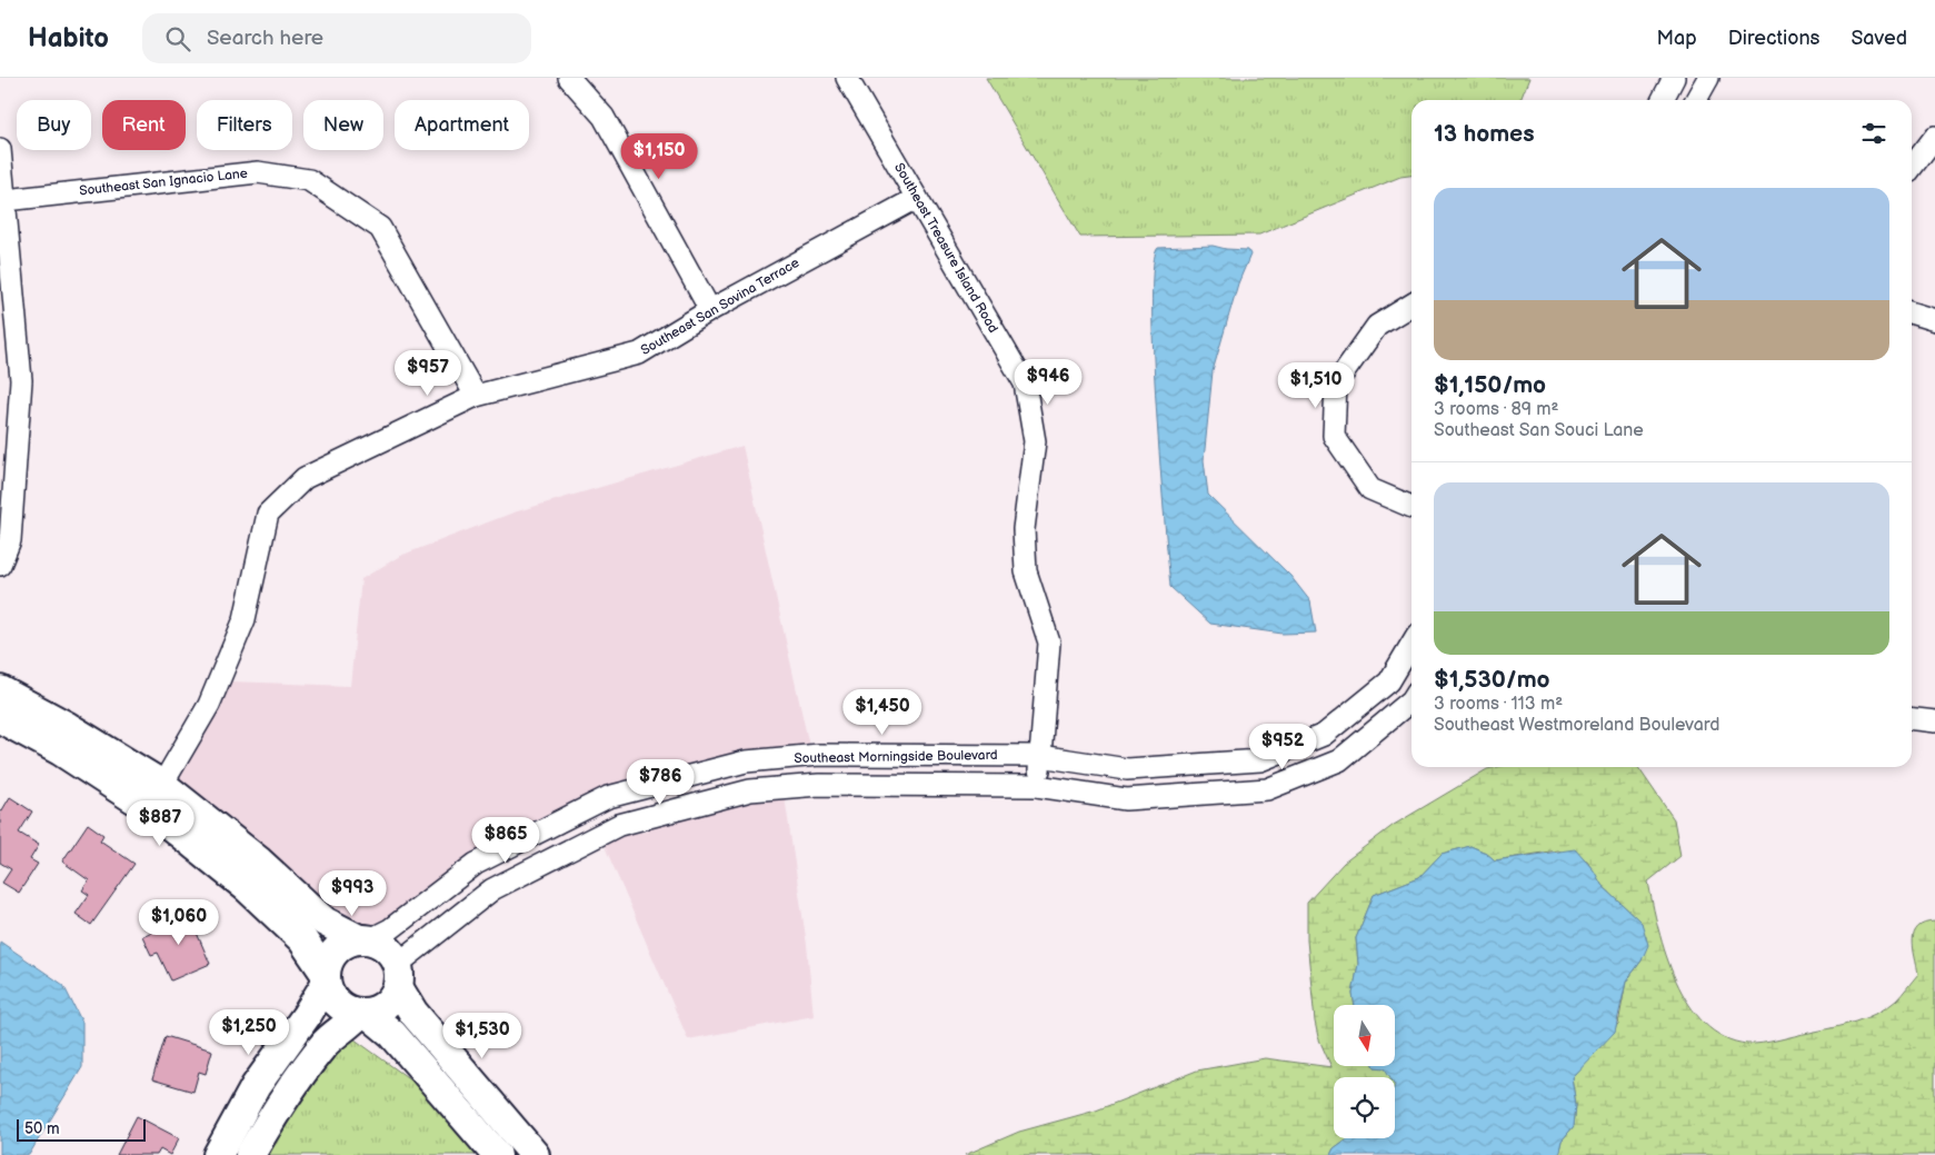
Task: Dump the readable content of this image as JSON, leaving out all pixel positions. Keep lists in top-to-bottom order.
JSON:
{
  "streets": {
    "street": [
      "Southeast San Ignacio Lane",
      "Southeast Treasure Island Road",
      "Southeast San Sovina Terrace",
      "Southeast Morningside Boulevard"
    ]
  },
  "crossings": [
    ["Southeast San Ignacio Lane", "Southeast San Sovina Terrace"],
    ["Southeast Treasure Island Road", "Southeast San Sovina Terrace"],
    ["Southeast Treasure Island Road", "Southeast Morningside Boulevard"]
  ],
  "scale_bar": "50 m",
  "north": "bottom",
  "page": {
    "header": "Habito",
    "search": "Search here",
    "nav": ["Map", "Directions", "Saved"],
    "chip": [
      "Buy",
      "Rent",
      "Filters",
      "New",
      "Apartment"
    ],
    "heading": "13 homes",
    "price": [
      "$1,150",
      "$957",
      "$946",
      "$1,510",
      "$1,450",
      "$952",
      "$786",
      "$887",
      "$865",
      "$993",
      "$1,060",
      "$1,250",
      "$1,530"
    ],
    "list": [
      {
        "name": "$1,150/mo",
        "note": "3 rooms · 89 m² · Southeast San Souci Lane"
      },
      {
        "name": "$1,530/mo",
        "note": "3 rooms · 113 m² · Southeast Westmoreland Boulevard"
      }
    ],
    "scale": "50 m"
  }
}
